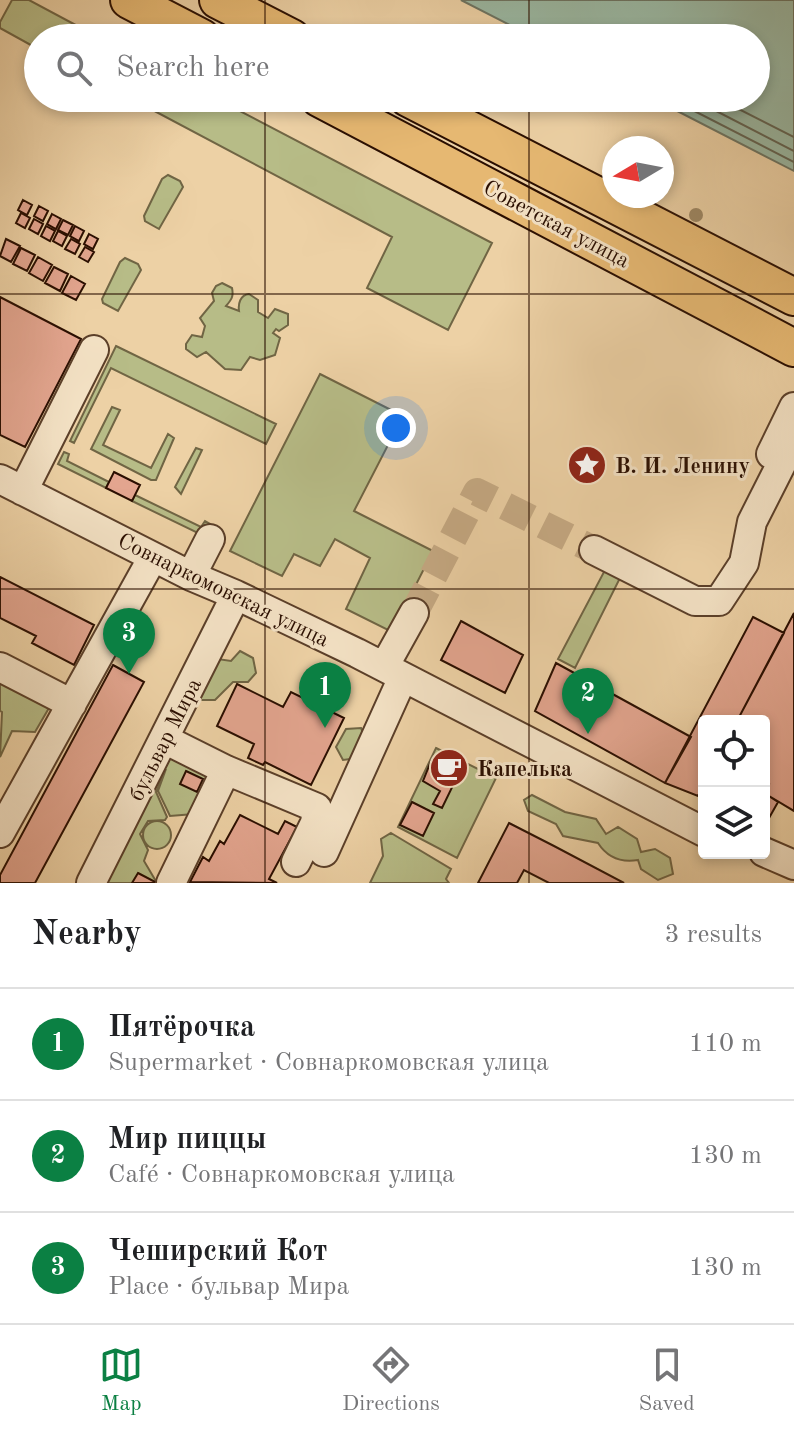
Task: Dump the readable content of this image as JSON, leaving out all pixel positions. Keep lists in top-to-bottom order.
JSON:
{
  "streets": {
    "main road": ["Советская улица"],
    "street": ["Совнаркомовская улица", "бульвар Мира"]
  },
  "crossings": [
    ["Совнаркомовская улица", "бульвар Мира"]
  ],
  "places": {
    "place": ["В. И. Ленину"],
    "cafe": ["Капелька"]
  },
  "north": "left",
  "page": {
    "search": "Search here",
    "pins": ["3", "1", "2"],
    "heading": ["Nearby", "3 results"],
    "list": [
      {
        "mark": "1",
        "name": "Пятёрочка",
        "note": "Supermarket · Совнаркомовская улица",
        "value": "110 m"
      },
      {
        "mark": "2",
        "name": "Мир пиццы",
        "note": "Café · Совнаркомовская улица",
        "value": "130 m"
      },
      {
        "mark": "3",
        "name": "Чеширский Кот",
        "note": "Place · бульвар Мира",
        "value": "130 m"
      }
    ],
    "nav": ["Map", "Directions", "Saved"]
  }
}
